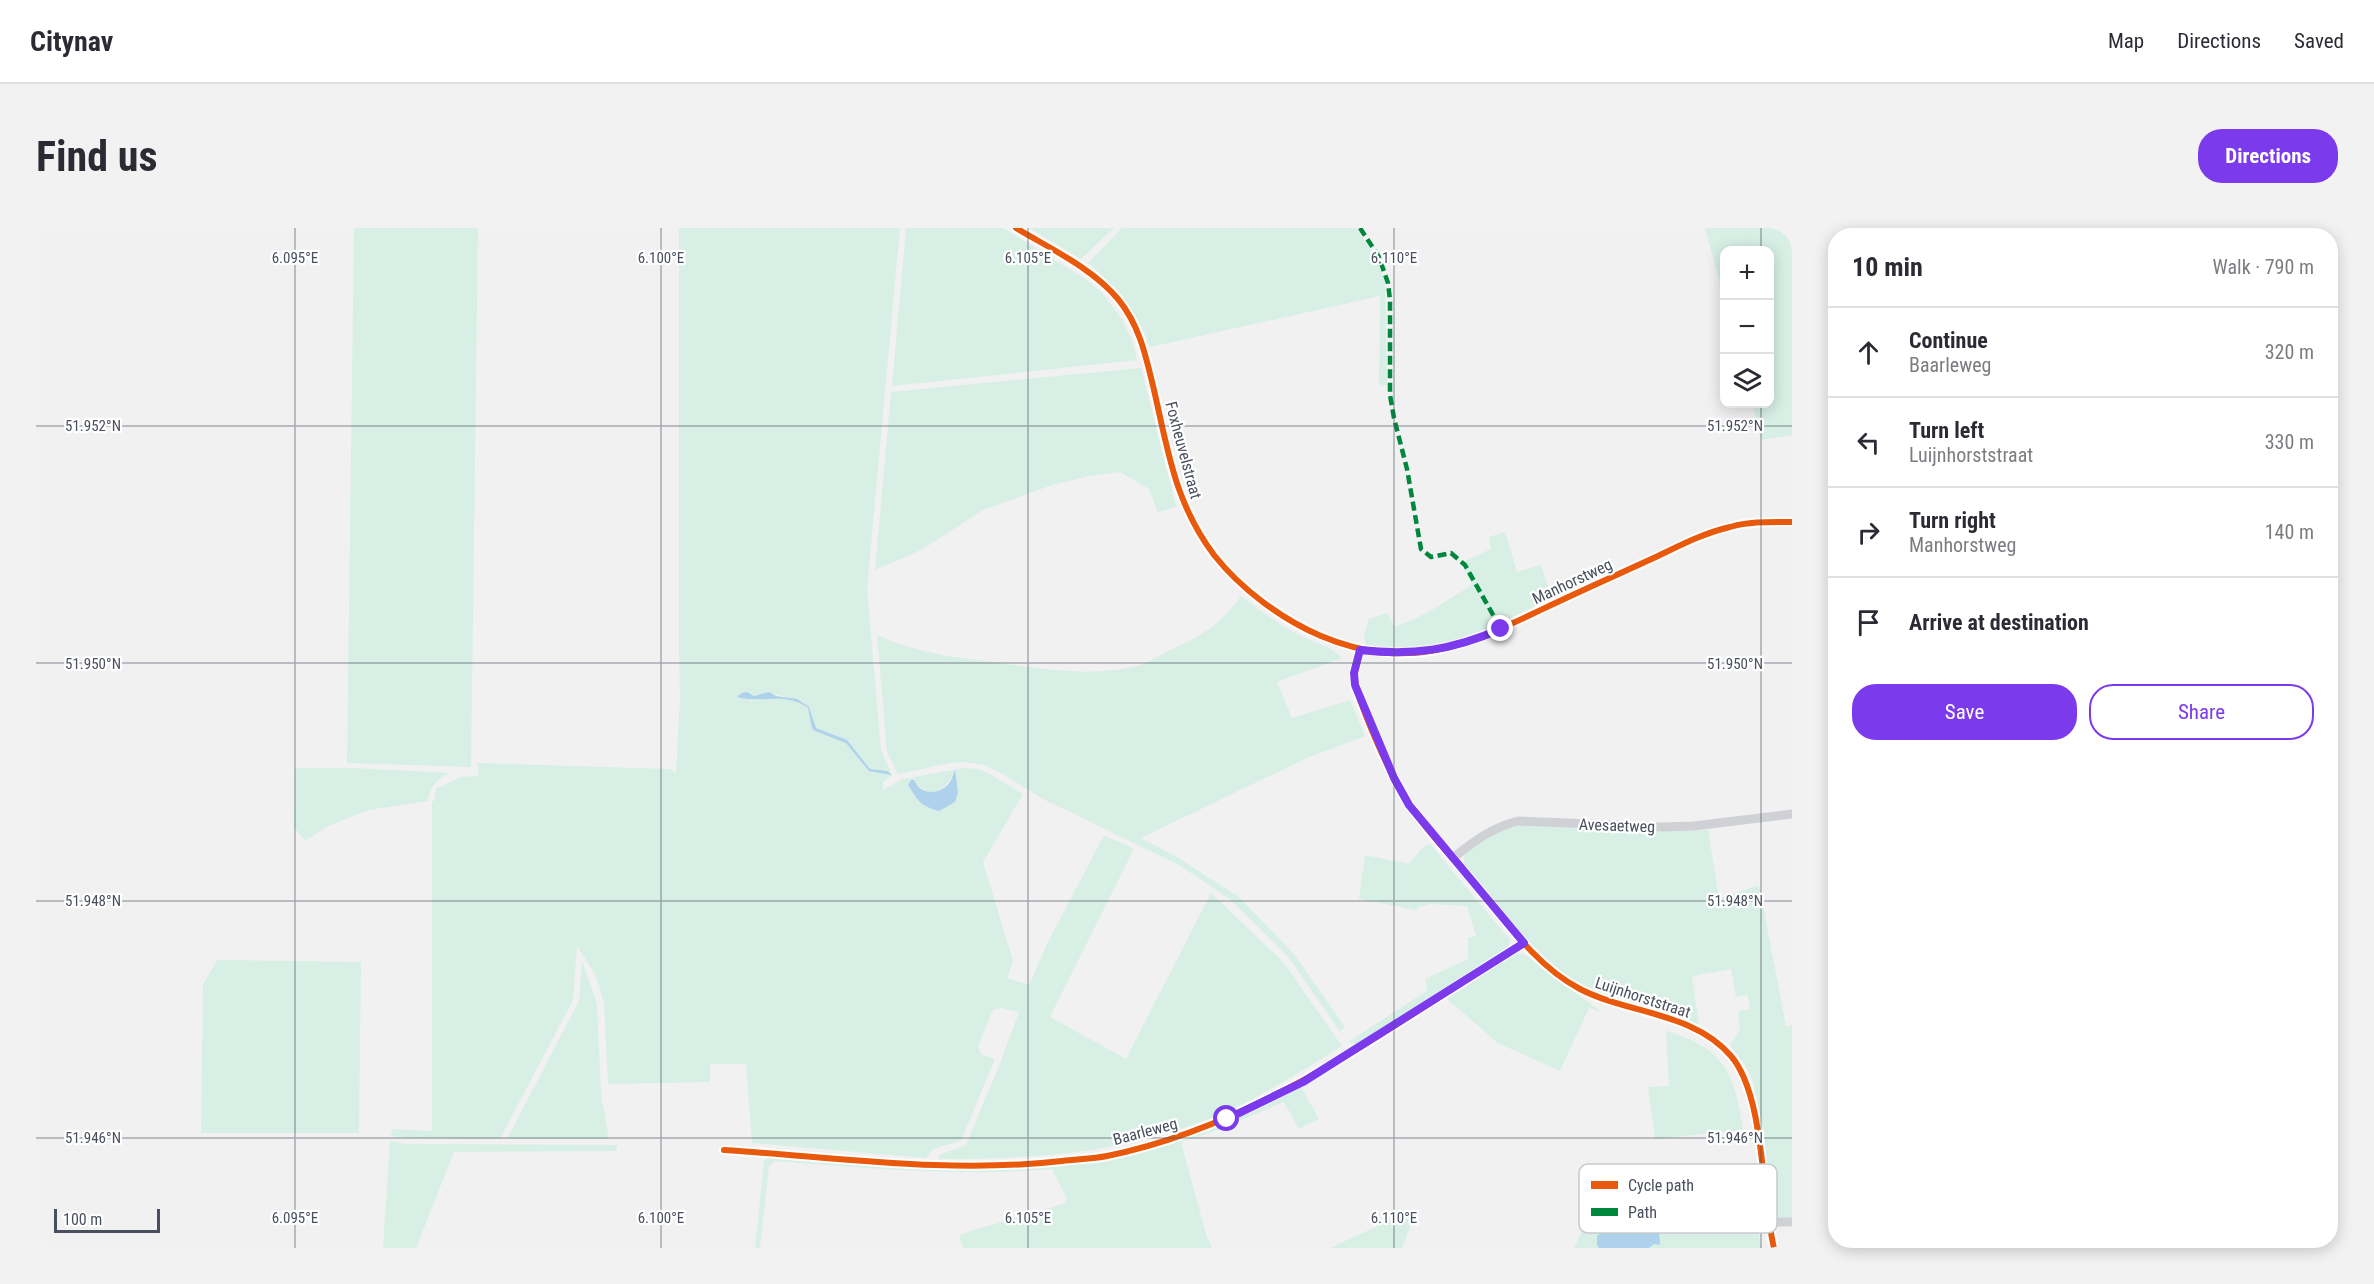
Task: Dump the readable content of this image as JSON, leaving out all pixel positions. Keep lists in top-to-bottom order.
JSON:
{
  "streets": {
    "street": [
      "Foxheuvelstraat",
      "Manhorstweg",
      "Avesaetweg",
      "Luijnhorststraat",
      "Baarleweg"
    ]
  },
  "crossings": [
    ["Foxheuvelstraat", "Manhorstweg"],
    ["Foxheuvelstraat", "Luijnhorststraat"],
    ["Manhorstweg", "Luijnhorststraat"],
    ["Avesaetweg", "Luijnhorststraat"],
    ["Luijnhorststraat", "Baarleweg"]
  ],
  "legend": ["Cycle path", "Path"],
  "scale_bar": "100 m",
  "page": {
    "header": "Citynav",
    "nav": ["Map", "Directions", "Saved"],
    "buttons": [
      "Directions",
      ["Save", "Share"]
    ],
    "title": "Find us",
    "heading": ["10 min", "Walk · 790 m"],
    "map_buttons": ["+", "−"],
    "list": [
      ["Continue", "Baarleweg", "320 m"],
      ["Turn left", "Luijnhorststraat", "330 m"],
      ["Turn right", "Manhorstweg", "140 m"],
      "Arrive at destination"
    ],
    "scale": "100 m"
  },
  "coordinates": [
    "6.095°E",
    "6.100°E",
    "6.105°E",
    "6.110°E",
    "51.952°N",
    "51.950°N",
    "51.948°N",
    "51.946°N"
  ]
}
